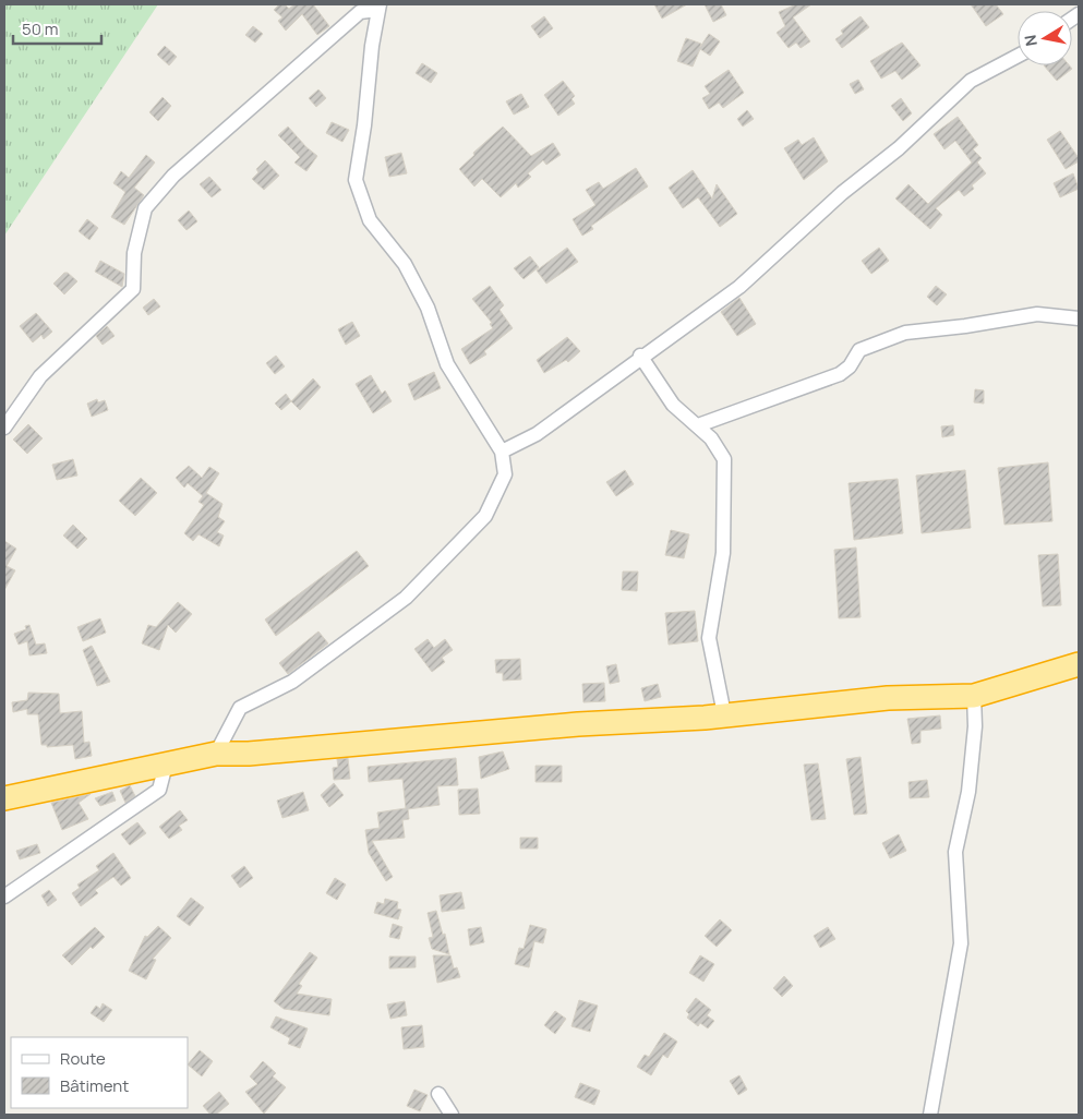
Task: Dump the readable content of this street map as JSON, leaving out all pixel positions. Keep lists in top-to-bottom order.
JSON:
{
  "legend": ["Route", "Bâtiment"],
  "scale_bar": "50 m",
  "north": "left"
}
